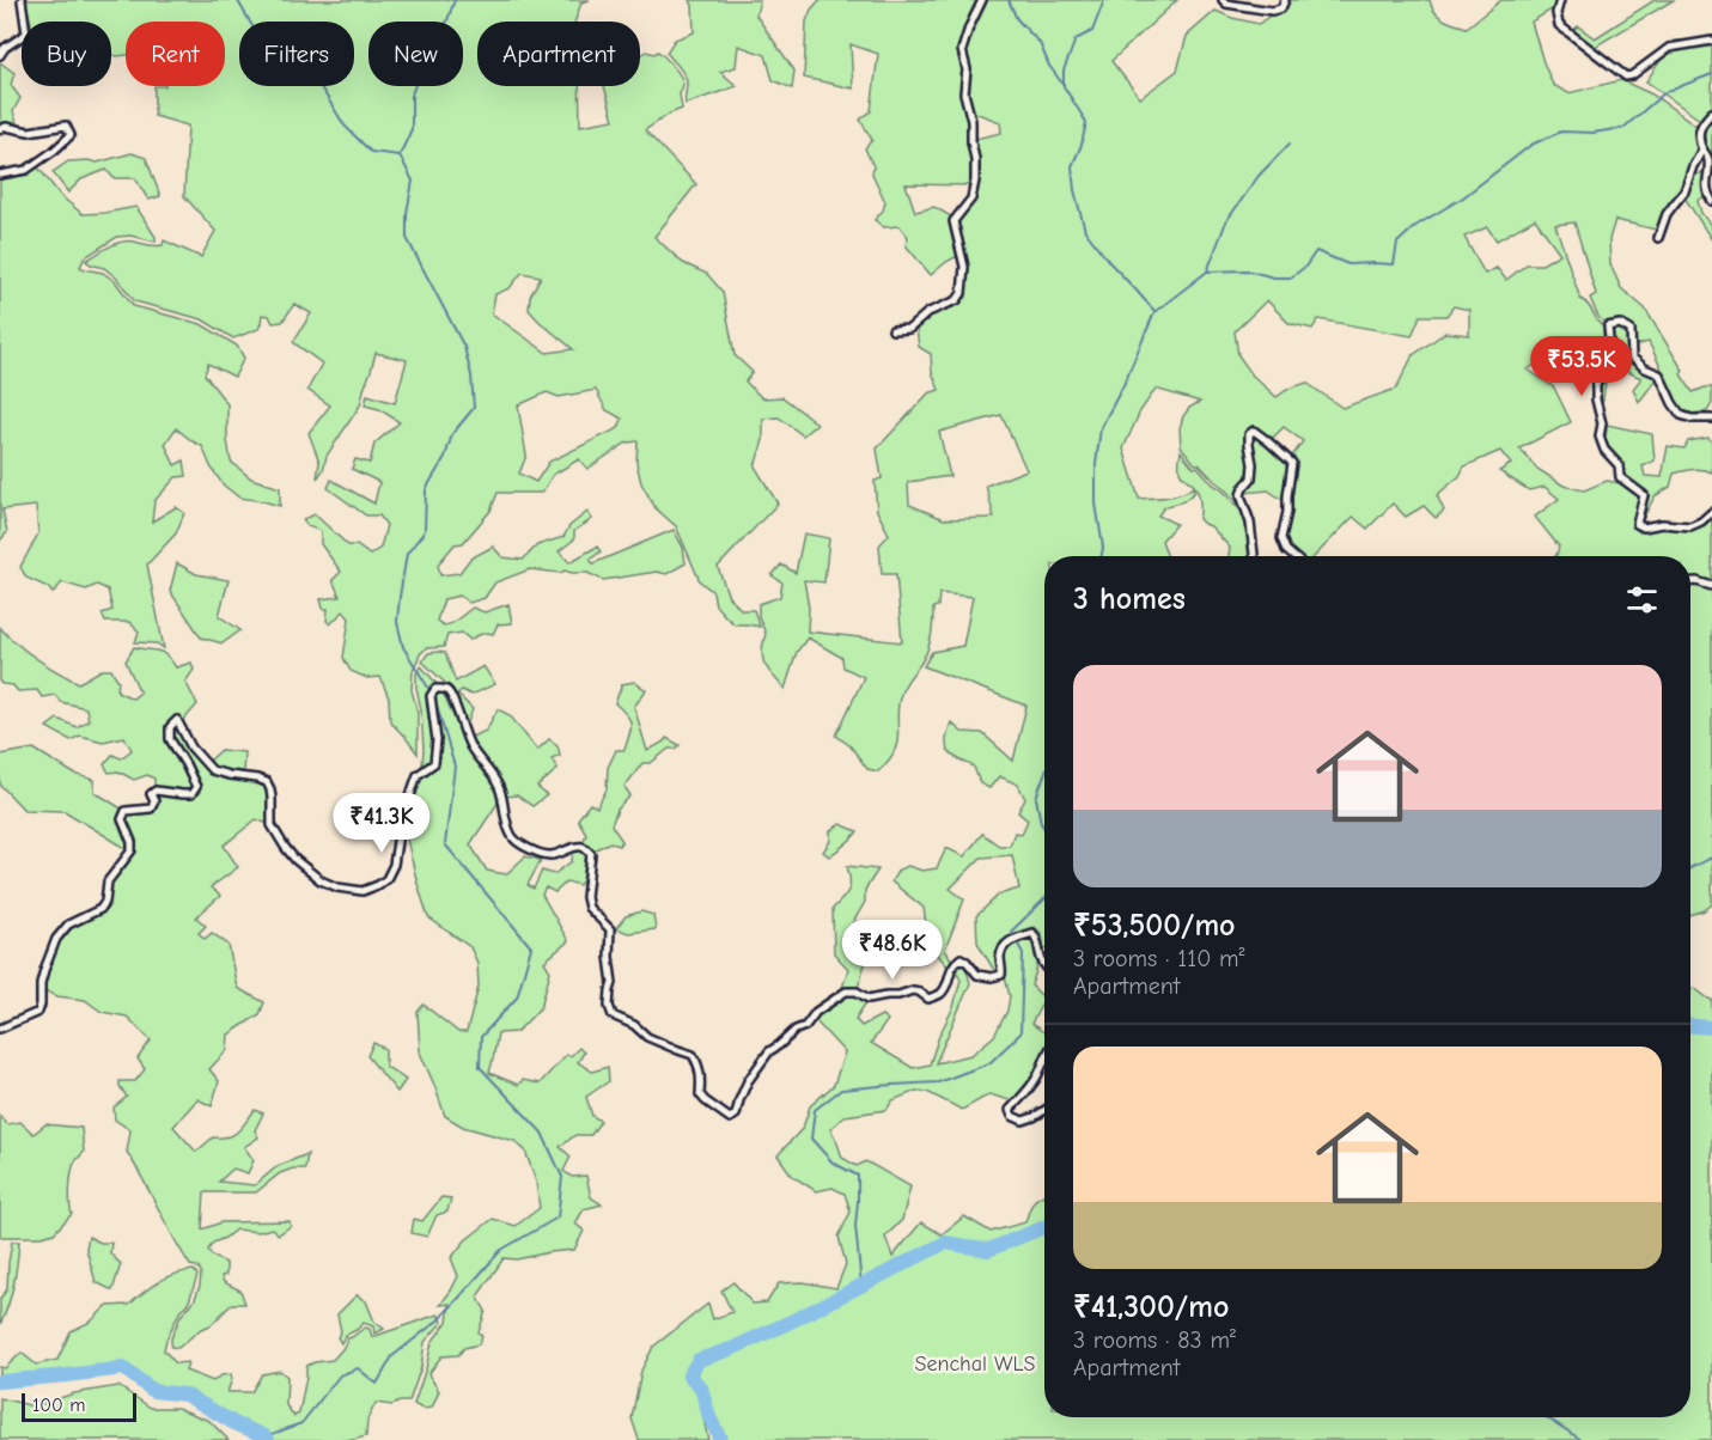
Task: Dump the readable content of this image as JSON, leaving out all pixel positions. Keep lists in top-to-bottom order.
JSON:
{
  "parks": ["Senchal WLS"],
  "scale_bar": "100 m",
  "page": {
    "chip": [
      "Buy",
      "Rent",
      "Filters",
      "New",
      "Apartment"
    ],
    "price": ["₹53.5K", "₹41.3K", "₹48.6K"],
    "heading": "3 homes",
    "list": [
      {
        "name": "₹53,500/mo",
        "note": "3 rooms · 110 m² · Apartment"
      },
      {
        "name": "₹41,300/mo",
        "note": "3 rooms · 83 m² · Apartment"
      }
    ],
    "scale": "100 m"
  }
}
